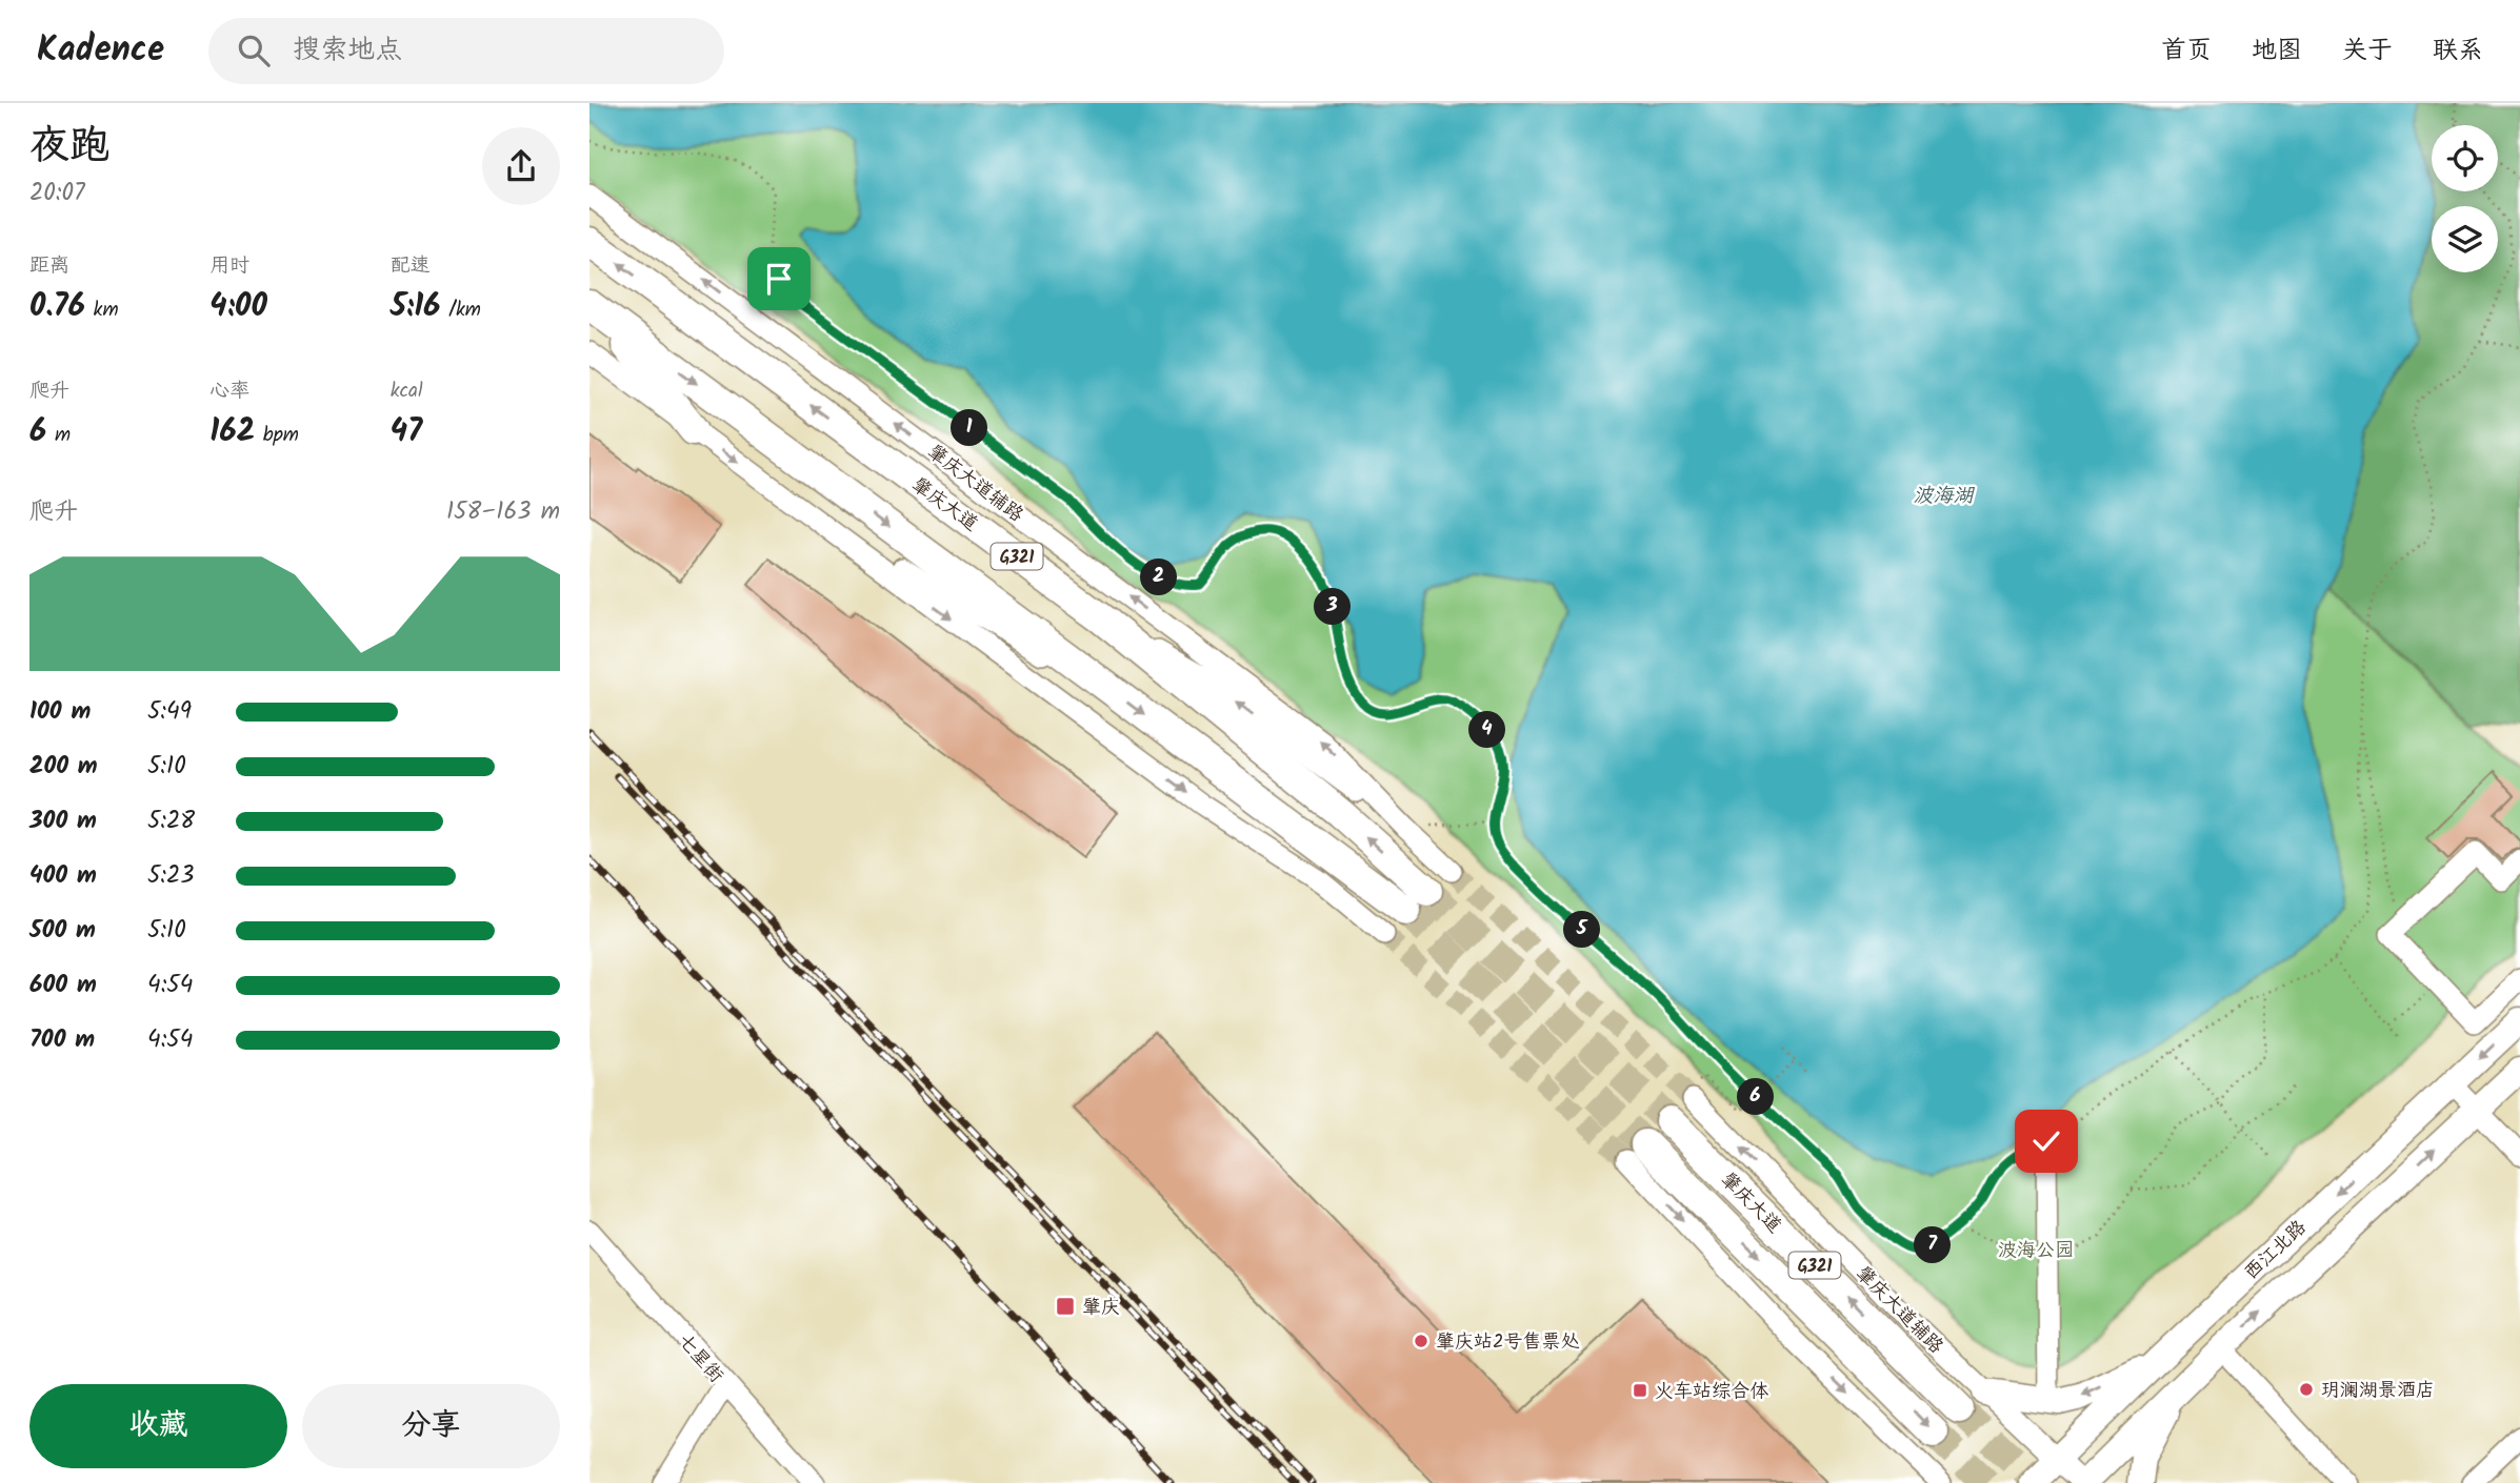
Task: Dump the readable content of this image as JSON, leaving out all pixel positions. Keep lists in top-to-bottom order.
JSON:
{
  "streets": {
    "highway": ["肇庆大道", "G321"],
    "main road": ["西江北路"],
    "street": ["肇庆大道辅路", "七星街"]
  },
  "crossings": [
    ["肇庆大道辅路", "西江北路"]
  ],
  "water": ["波海湖"],
  "parks": ["波海公园"],
  "places": {
    "transit": ["肇庆", "火车站综合体"],
    "other": ["肇庆站2号售票处", "玥澜湖景酒店"]
  },
  "page": {
    "header": "Kadence",
    "search": "搜索地点",
    "nav": [
      "首页",
      "地图",
      "关于",
      "联系"
    ],
    "heading": ["夜跑", "20:07"],
    "stats": [
      ["距离", "0.76 km"],
      ["用时", "4:00"],
      ["配速", "5:16 /km"],
      ["爬升", "6 m"],
      ["心率", "162 bpm"],
      ["kcal", "47"]
    ],
    "pins": [
      "1",
      "2",
      "3",
      "4",
      "5",
      "6",
      "7"
    ],
    "chart": ["爬升", "158–163 m"],
    "list": [
      {
        "name": "100 m",
        "note": "5:49"
      },
      {
        "name": "200 m",
        "note": "5:10"
      },
      {
        "name": "300 m",
        "note": "5:28"
      },
      {
        "name": "400 m",
        "note": "5:23"
      },
      {
        "name": "500 m",
        "note": "5:10"
      },
      {
        "name": "600 m",
        "note": "4:54"
      },
      {
        "name": "700 m",
        "note": "4:54"
      }
    ],
    "buttons": ["收藏", "分享"]
  }
}
